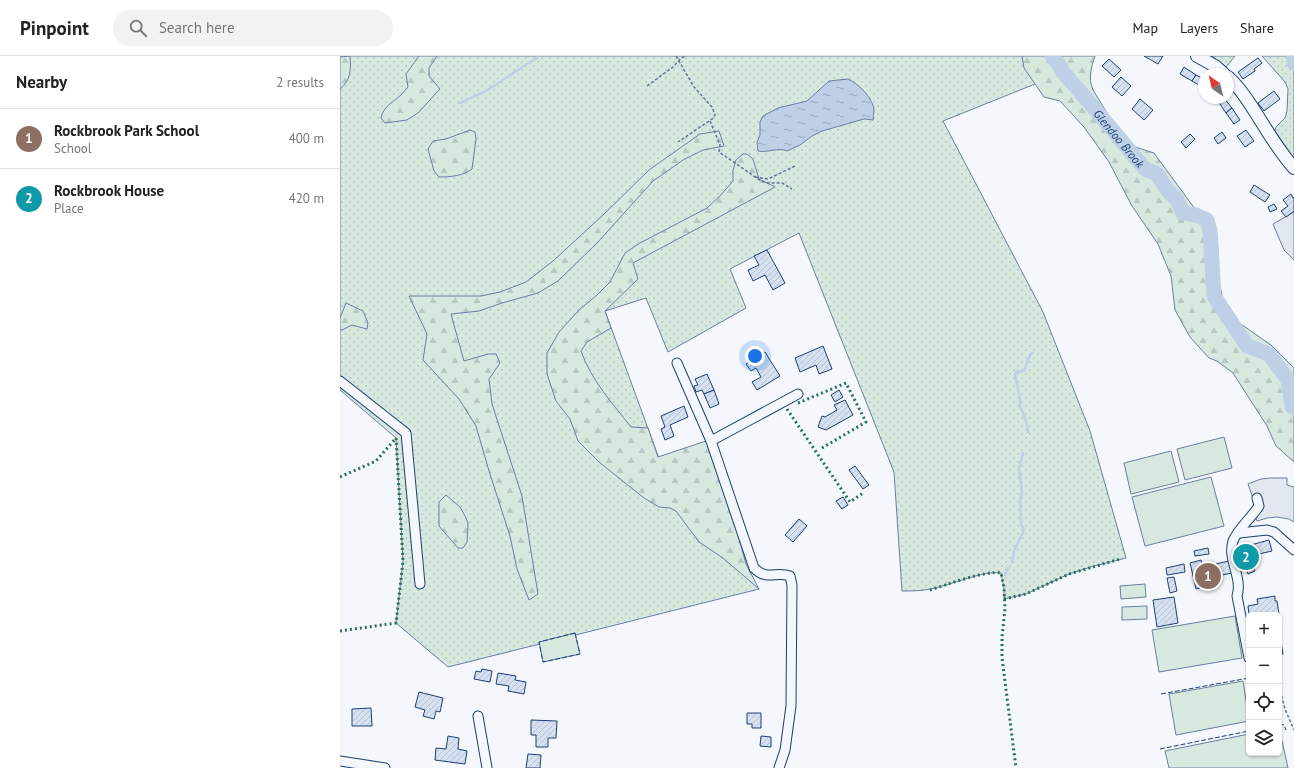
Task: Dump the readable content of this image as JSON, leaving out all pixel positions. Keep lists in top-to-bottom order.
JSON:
{
  "water": ["Glendoo Brook"],
  "north": "top left",
  "page": {
    "header": "Pinpoint",
    "search": "Search here",
    "nav": ["Map", "Layers", "Share"],
    "heading": ["Nearby", "2 results"],
    "list": [
      {
        "mark": "1",
        "name": "Rockbrook Park School",
        "note": "School",
        "value": "400 m"
      },
      {
        "mark": "2",
        "name": "Rockbrook House",
        "note": "Place",
        "value": "420 m"
      }
    ],
    "pins": ["2", "1"],
    "map_buttons": ["+", "−"]
  }
}
